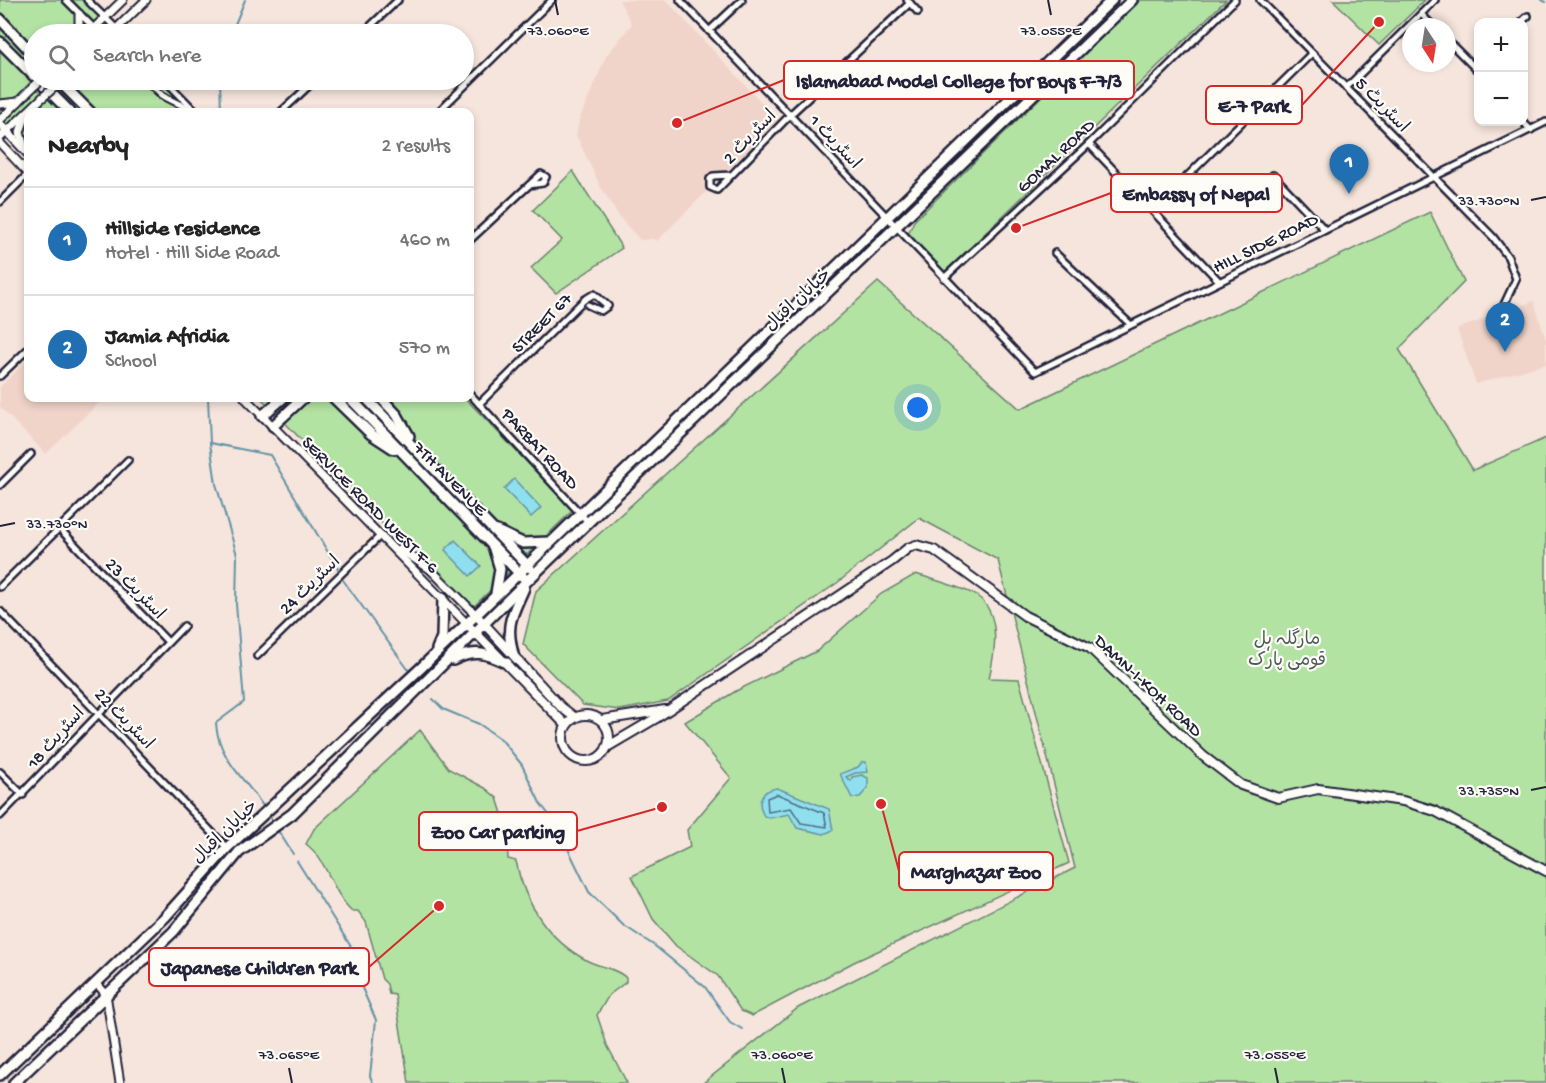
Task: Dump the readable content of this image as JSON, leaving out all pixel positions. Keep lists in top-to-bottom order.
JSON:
{
  "streets": {
    "main road": [
      "خیابان اقبال",
      "7TH AVENUE",
      "SERVICE ROAD WEST F-6",
      "DAMN-I-KOH ROAD"
    ],
    "street": [
      "اسٹریٹ 5",
      "اسٹریٹ 2",
      "اسٹریٹ 1",
      "GOMAL ROAD",
      "HILL SIDE ROAD",
      "STREET 67",
      "PARBAT ROAD",
      "اسٹریٹ 24",
      "اسٹریٹ 23",
      "اسٹریٹ 22",
      "اسٹریٹ 18"
    ]
  },
  "crossings": [
    ["اسٹریٹ 5", "HILL SIDE ROAD"],
    ["اسٹریٹ 2", "اسٹریٹ 1"],
    ["اسٹریٹ 1", "GOMAL ROAD"],
    ["اسٹریٹ 1", "HILL SIDE ROAD"],
    ["اسٹریٹ 1", "خیابان اقبال"],
    ["خیابان اقبال", "PARBAT ROAD"],
    ["خیابان اقبال", "7TH AVENUE"],
    ["خیابان اقبال", "SERVICE ROAD WEST F-6"],
    ["خیابان اقبال", "اسٹریٹ 22"],
    ["STREET 67", "PARBAT ROAD"],
    ["SERVICE ROAD WEST F-6", "اسٹریٹ 24"],
    ["اسٹریٹ 23", "اسٹریٹ 18"],
    ["اسٹریٹ 22", "اسٹریٹ 18"]
  ],
  "parks": ["مارگلہ ہل قومی پارک"],
  "places": [
    "E-7 Park",
    "Islamabad Model College for Boys F-7/3",
    "Embassy of Nepal",
    "Marghazar Zoo",
    "Zoo Car parking",
    "Japanese Children Park"
  ],
  "north": "bottom",
  "page": {
    "map_buttons": ["+", "−"],
    "search": "Search here",
    "heading": ["Nearby", "2 results"],
    "pins": ["1", "2"],
    "list": [
      {
        "mark": "1",
        "name": "Hillside residence",
        "note": "Hotel · Hill Side Road",
        "value": "460 m"
      },
      {
        "mark": "2",
        "name": "Jamia Afridia",
        "note": "School",
        "value": "570 m"
      }
    ]
  },
  "coordinates": [
    "73.060°E",
    "73.055°E",
    "33.730°N",
    "33.735°N",
    "73.065°E"
  ]
}
